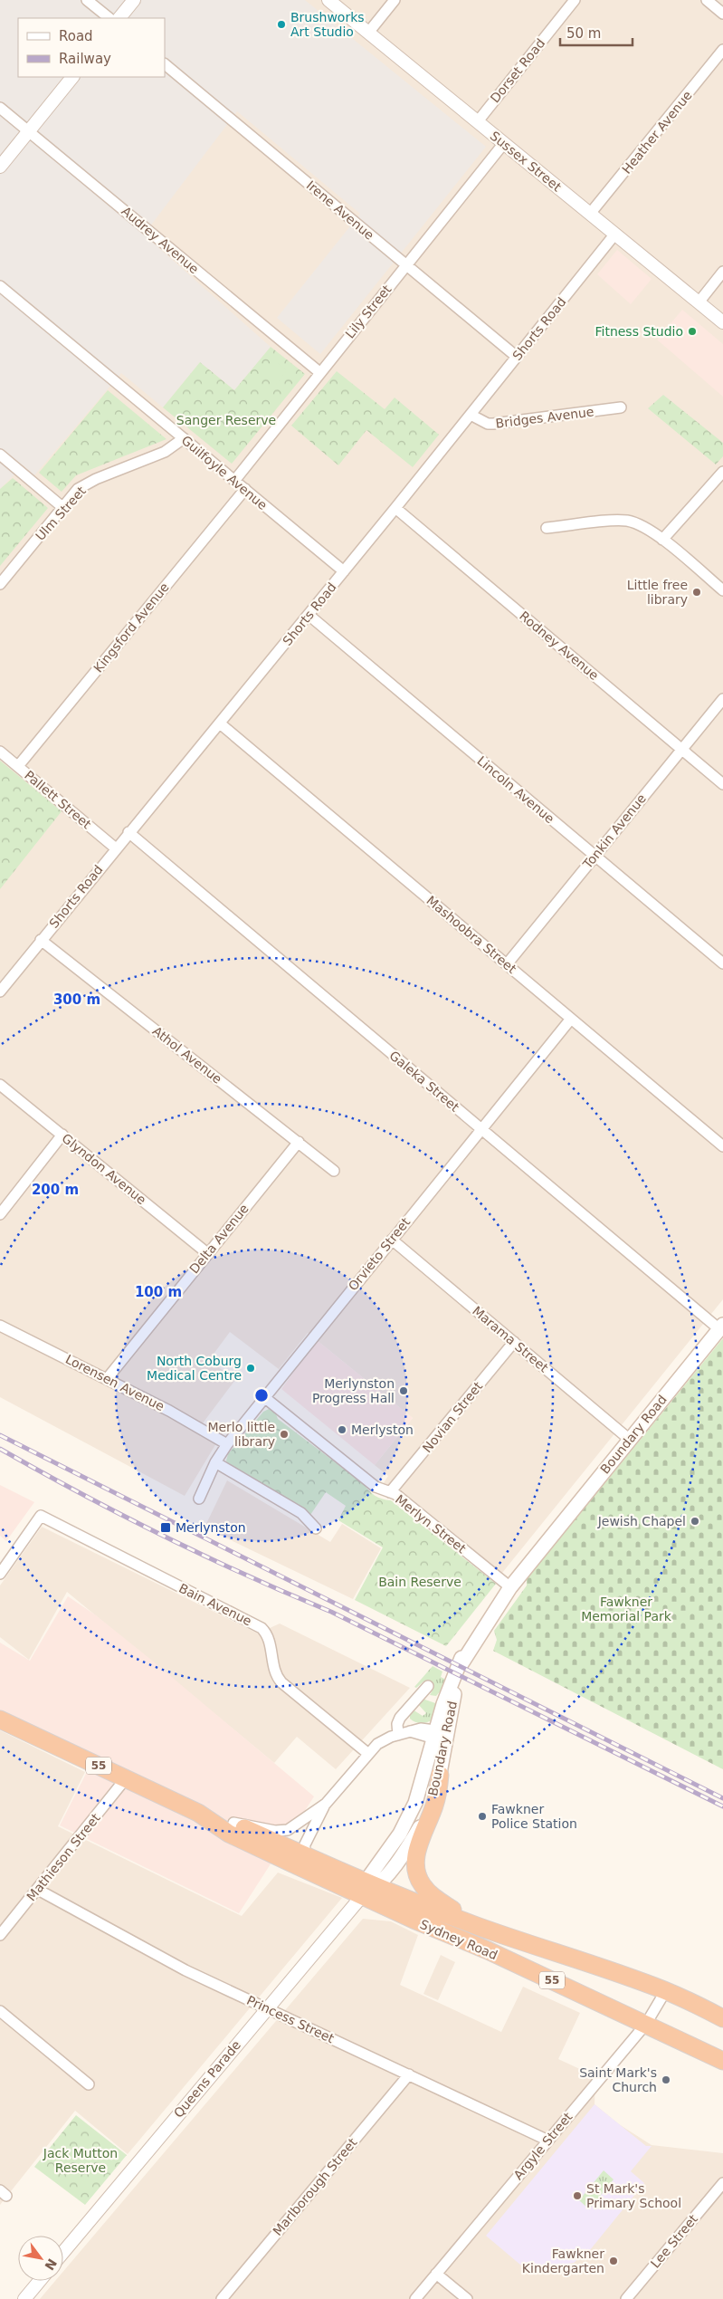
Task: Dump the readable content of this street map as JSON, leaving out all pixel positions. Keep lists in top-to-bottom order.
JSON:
{
  "streets": {
    "highway": ["55", "Sydney Road"],
    "main road": ["Boundary Road"],
    "street": [
      "Dorset Road",
      "Heather Avenue",
      "Sussex Street",
      "Irene Avenue",
      "Audrey Avenue",
      "Lily Street",
      "Shorts Road",
      "Bridges Avenue",
      "Guilfoyle Avenue",
      "Ulm Street",
      "Kingsford Avenue",
      "Rodney Avenue",
      "Lincoln Avenue",
      "Pallett Street",
      "Tonkin Avenue",
      "Mashoobra Street",
      "Athol Avenue",
      "Galeka Street",
      "Glyndon Avenue",
      "Delta Avenue",
      "Orvieto Street",
      "Marama Street",
      "Lorensen Avenue",
      "Novian Street",
      "Merlyn Street",
      "Bain Avenue",
      "Mathieson Street",
      "Princess Street",
      "Queens Parade",
      "Argyle Street",
      "Marlborough Street",
      "Lee Street"
    ]
  },
  "crossings": [
    ["Dorset Road", "Sussex Street"],
    ["Heather Avenue", "Sussex Street"],
    ["Sussex Street", "Lily Street"],
    ["Sussex Street", "Shorts Road"],
    ["Irene Avenue", "Lily Street"],
    ["Irene Avenue", "Shorts Road"],
    ["Audrey Avenue", "Lily Street"],
    ["Lily Street", "Guilfoyle Avenue"],
    ["Shorts Road", "Bridges Avenue"],
    ["Shorts Road", "Guilfoyle Avenue"],
    ["Shorts Road", "Rodney Avenue"],
    ["Shorts Road", "Lincoln Avenue"],
    ["Shorts Road", "Pallett Street"],
    ["Shorts Road", "Mashoobra Street"],
    ["Shorts Road", "Athol Avenue"],
    ["Shorts Road", "Galeka Street"],
    ["Guilfoyle Avenue", "Ulm Street"],
    ["Guilfoyle Avenue", "Kingsford Avenue"],
    ["Kingsford Avenue", "Pallett Street"],
    ["Rodney Avenue", "Tonkin Avenue"],
    ["Lincoln Avenue", "Tonkin Avenue"],
    ["Tonkin Avenue", "Mashoobra Street"],
    ["Mashoobra Street", "Orvieto Street"],
    ["Athol Avenue", "Delta Avenue"],
    ["Galeka Street", "Orvieto Street"],
    ["Galeka Street", "Boundary Road"],
    ["Glyndon Avenue", "Delta Avenue"],
    ["Delta Avenue", "Lorensen Avenue"],
    ["Orvieto Street", "Marama Street"],
    ["Orvieto Street", "Lorensen Avenue"],
    ["Orvieto Street", "Merlyn Street"],
    ["Marama Street", "Novian Street"],
    ["Marama Street", "Boundary Road"],
    ["Novian Street", "Merlyn Street"],
    ["Boundary Road", "Merlyn Street"],
    ["Boundary Road", "Sydney Road"],
    ["Boundary Road", "Queens Parade"],
    ["Mathieson Street", "Sydney Road"],
    ["Mathieson Street", "Princess Street"],
    ["Sydney Road", "Queens Parade"],
    ["Sydney Road", "Argyle Street"],
    ["Princess Street", "Queens Parade"],
    ["Princess Street", "Argyle Street"],
    ["Princess Street", "Marlborough Street"]
  ],
  "parks": [
    "Sanger Reserve",
    "Bain Reserve",
    "Fawkner Memorial Park",
    "Jack Mutton Reserve"
  ],
  "places": {
    "other": [
      "Brushworks Art Studio",
      "Fitness Studio",
      "Little free library",
      "North Coburg Medical Centre",
      "Merlynston Progress Hall",
      "Merlyston",
      "Merlo little library",
      "Jewish Chapel",
      "Fawkner Police Station",
      "Saint Mark's Church",
      "St Mark's Primary School",
      "Fawkner Kindergarten"
    ],
    "transit": ["Merlynston"]
  },
  "legend": ["Road", "Railway"],
  "scale_bar": "50 m",
  "north": "bottom right",
  "rings": ["300 m", "200 m", "100 m"]
}
